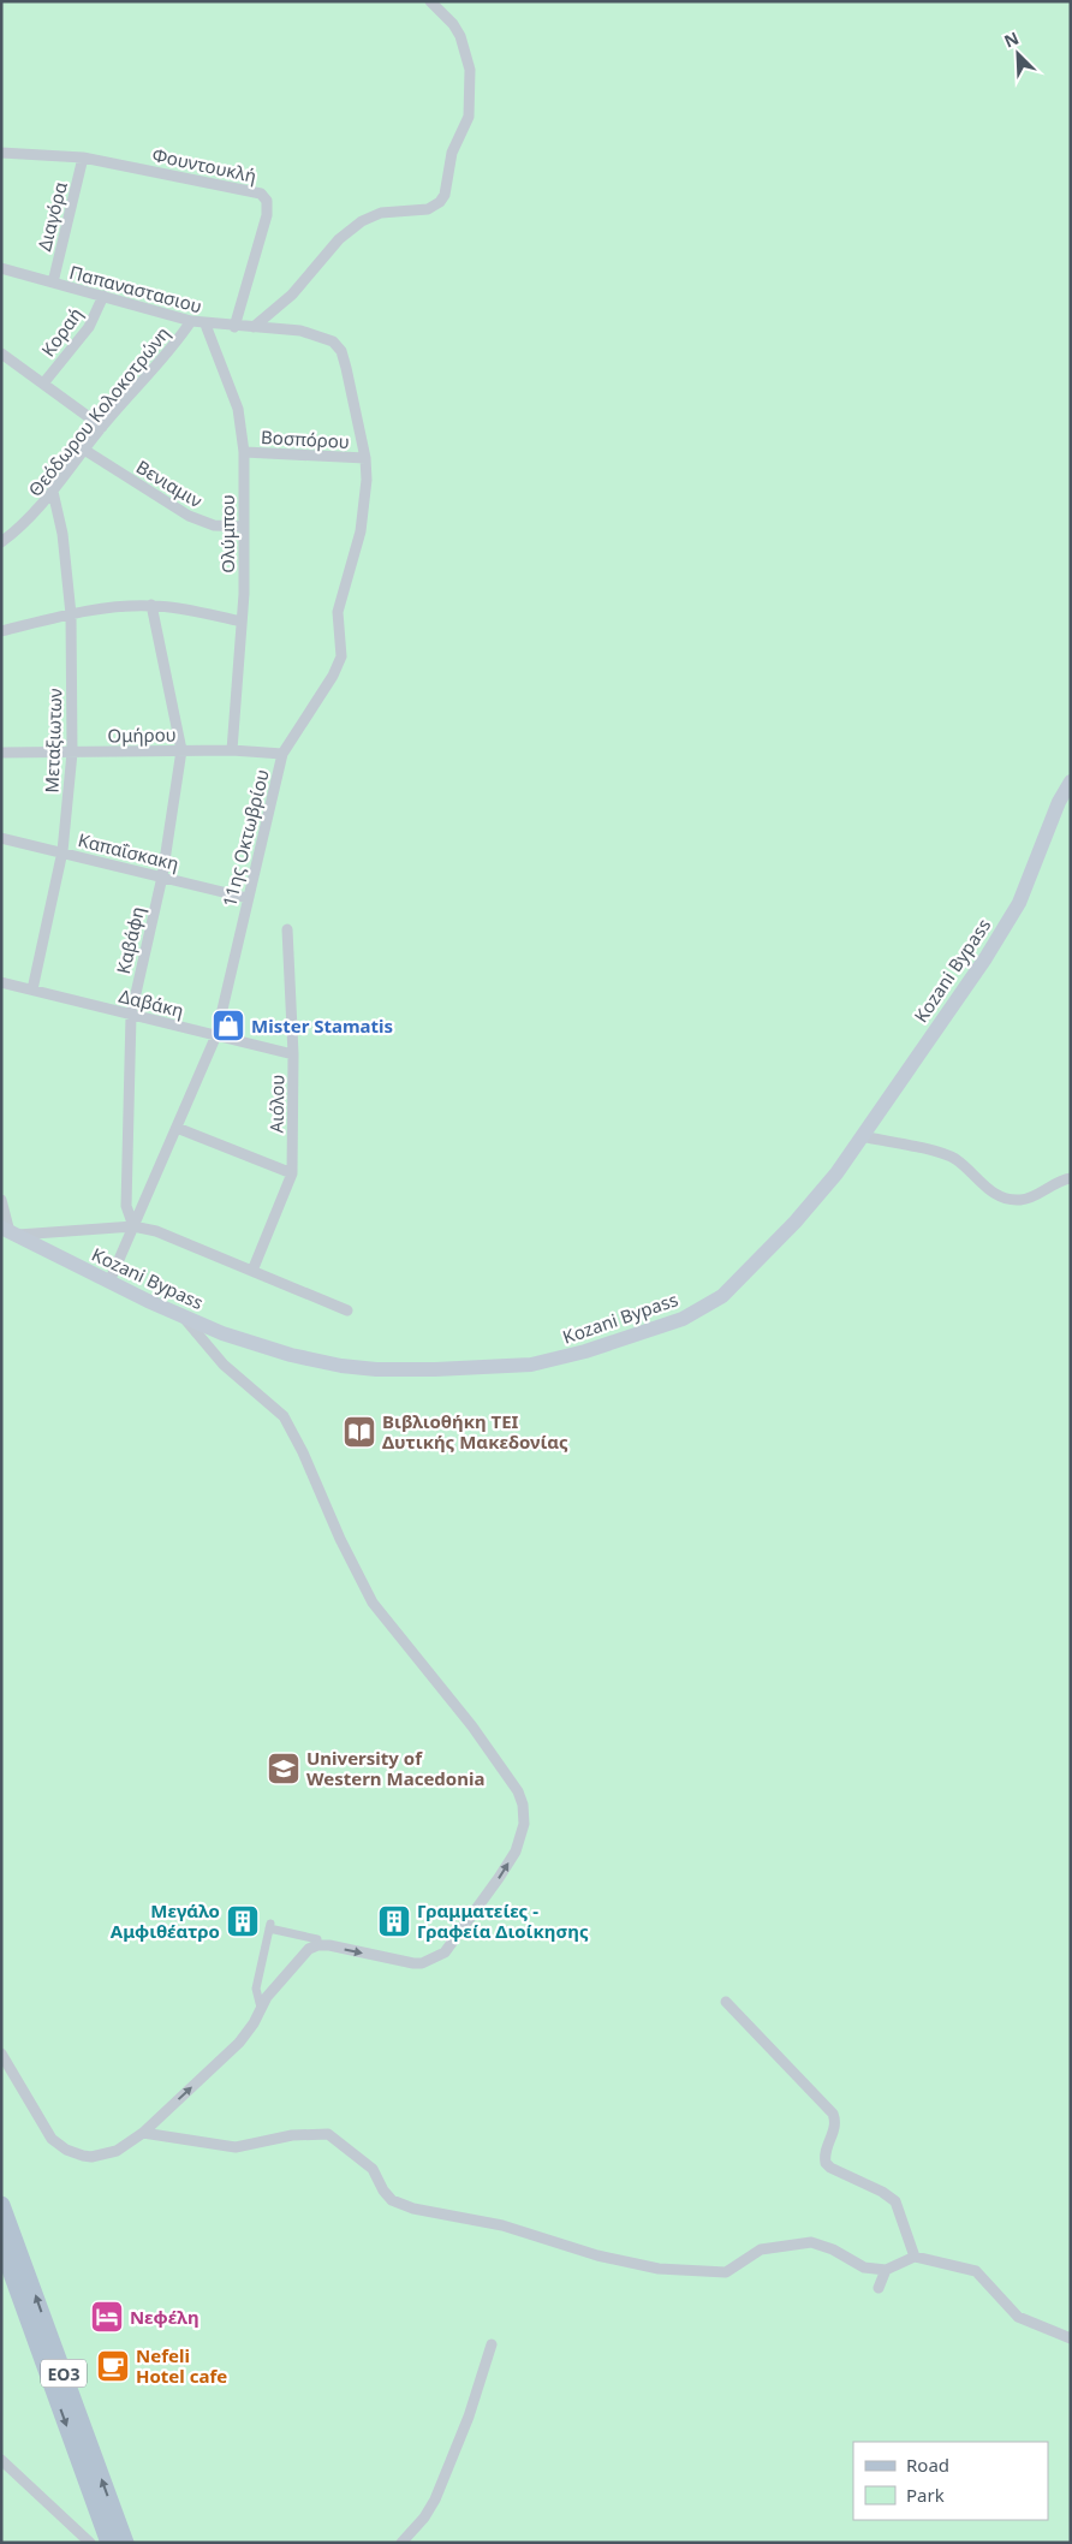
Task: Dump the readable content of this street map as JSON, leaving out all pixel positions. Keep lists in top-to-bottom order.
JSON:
{
  "streets": {
    "main road": ["Kozani Bypass", "ΕΟ3"],
    "street": [
      "Φουντουκλή",
      "Διαγόρα",
      "Παπαναστασιου",
      "Κοραή",
      "Θεόδωρου Κολοκοτρώνη",
      "Βοσπόρου",
      "Βενιαμιν",
      "Ολύμπου",
      "Ομήρου",
      "Μεταξιωτων",
      "11ης Οκτωβρίου",
      "Καπαΐσκακη",
      "Καβάφη",
      "Δαβάκη",
      "Αιόλου"
    ]
  },
  "crossings": [
    ["Φουντουκλή", "Διαγόρα"],
    ["Φουντουκλή", "Παπαναστασιου"],
    ["Διαγόρα", "Παπαναστασιου"],
    ["Παπαναστασιου", "Κοραή"],
    ["Παπαναστασιου", "Θεόδωρου Κολοκοτρώνη"],
    ["Παπαναστασιου", "Ολύμπου"],
    ["Παπαναστασιου", "11ης Οκτωβρίου"],
    ["Θεόδωρου Κολοκοτρώνη", "Βενιαμιν"],
    ["Θεόδωρου Κολοκοτρώνη", "Μεταξιωτων"],
    ["Βοσπόρου", "Ολύμπου"],
    ["Βοσπόρου", "11ης Οκτωβρίου"],
    ["Βενιαμιν", "Ολύμπου"],
    ["Ολύμπου", "Ομήρου"],
    ["Ομήρου", "Μεταξιωτων"],
    ["Ομήρου", "11ης Οκτωβρίου"],
    ["Ομήρου", "Καβάφη"],
    ["Μεταξιωτων", "Καπαΐσκακη"],
    ["Μεταξιωτων", "Δαβάκη"],
    ["11ης Οκτωβρίου", "Καπαΐσκακη"],
    ["11ης Οκτωβρίου", "Καβάφη"],
    ["11ης Οκτωβρίου", "Δαβάκη"],
    ["Καπαΐσκακη", "Καβάφη"],
    ["Καβάφη", "Δαβάκη"],
    ["Δαβάκη", "Αιόλου"]
  ],
  "places": {
    "shop": ["Mister Stamatis"],
    "library": ["Βιβλιοθήκη ΤΕΙ Δυτικής Μακεδονίας"],
    "school or university": ["University of Western Macedonia"],
    "building": ["Μεγάλο Αμφιθέατρο", "Γραμματείες - Γραφεία Διοίκησης"],
    "hotel": ["Νεφέλη"],
    "cafe": ["Nefeli Hotel cafe"]
  },
  "legend": ["Road", "Park"],
  "north": "top left"
}
